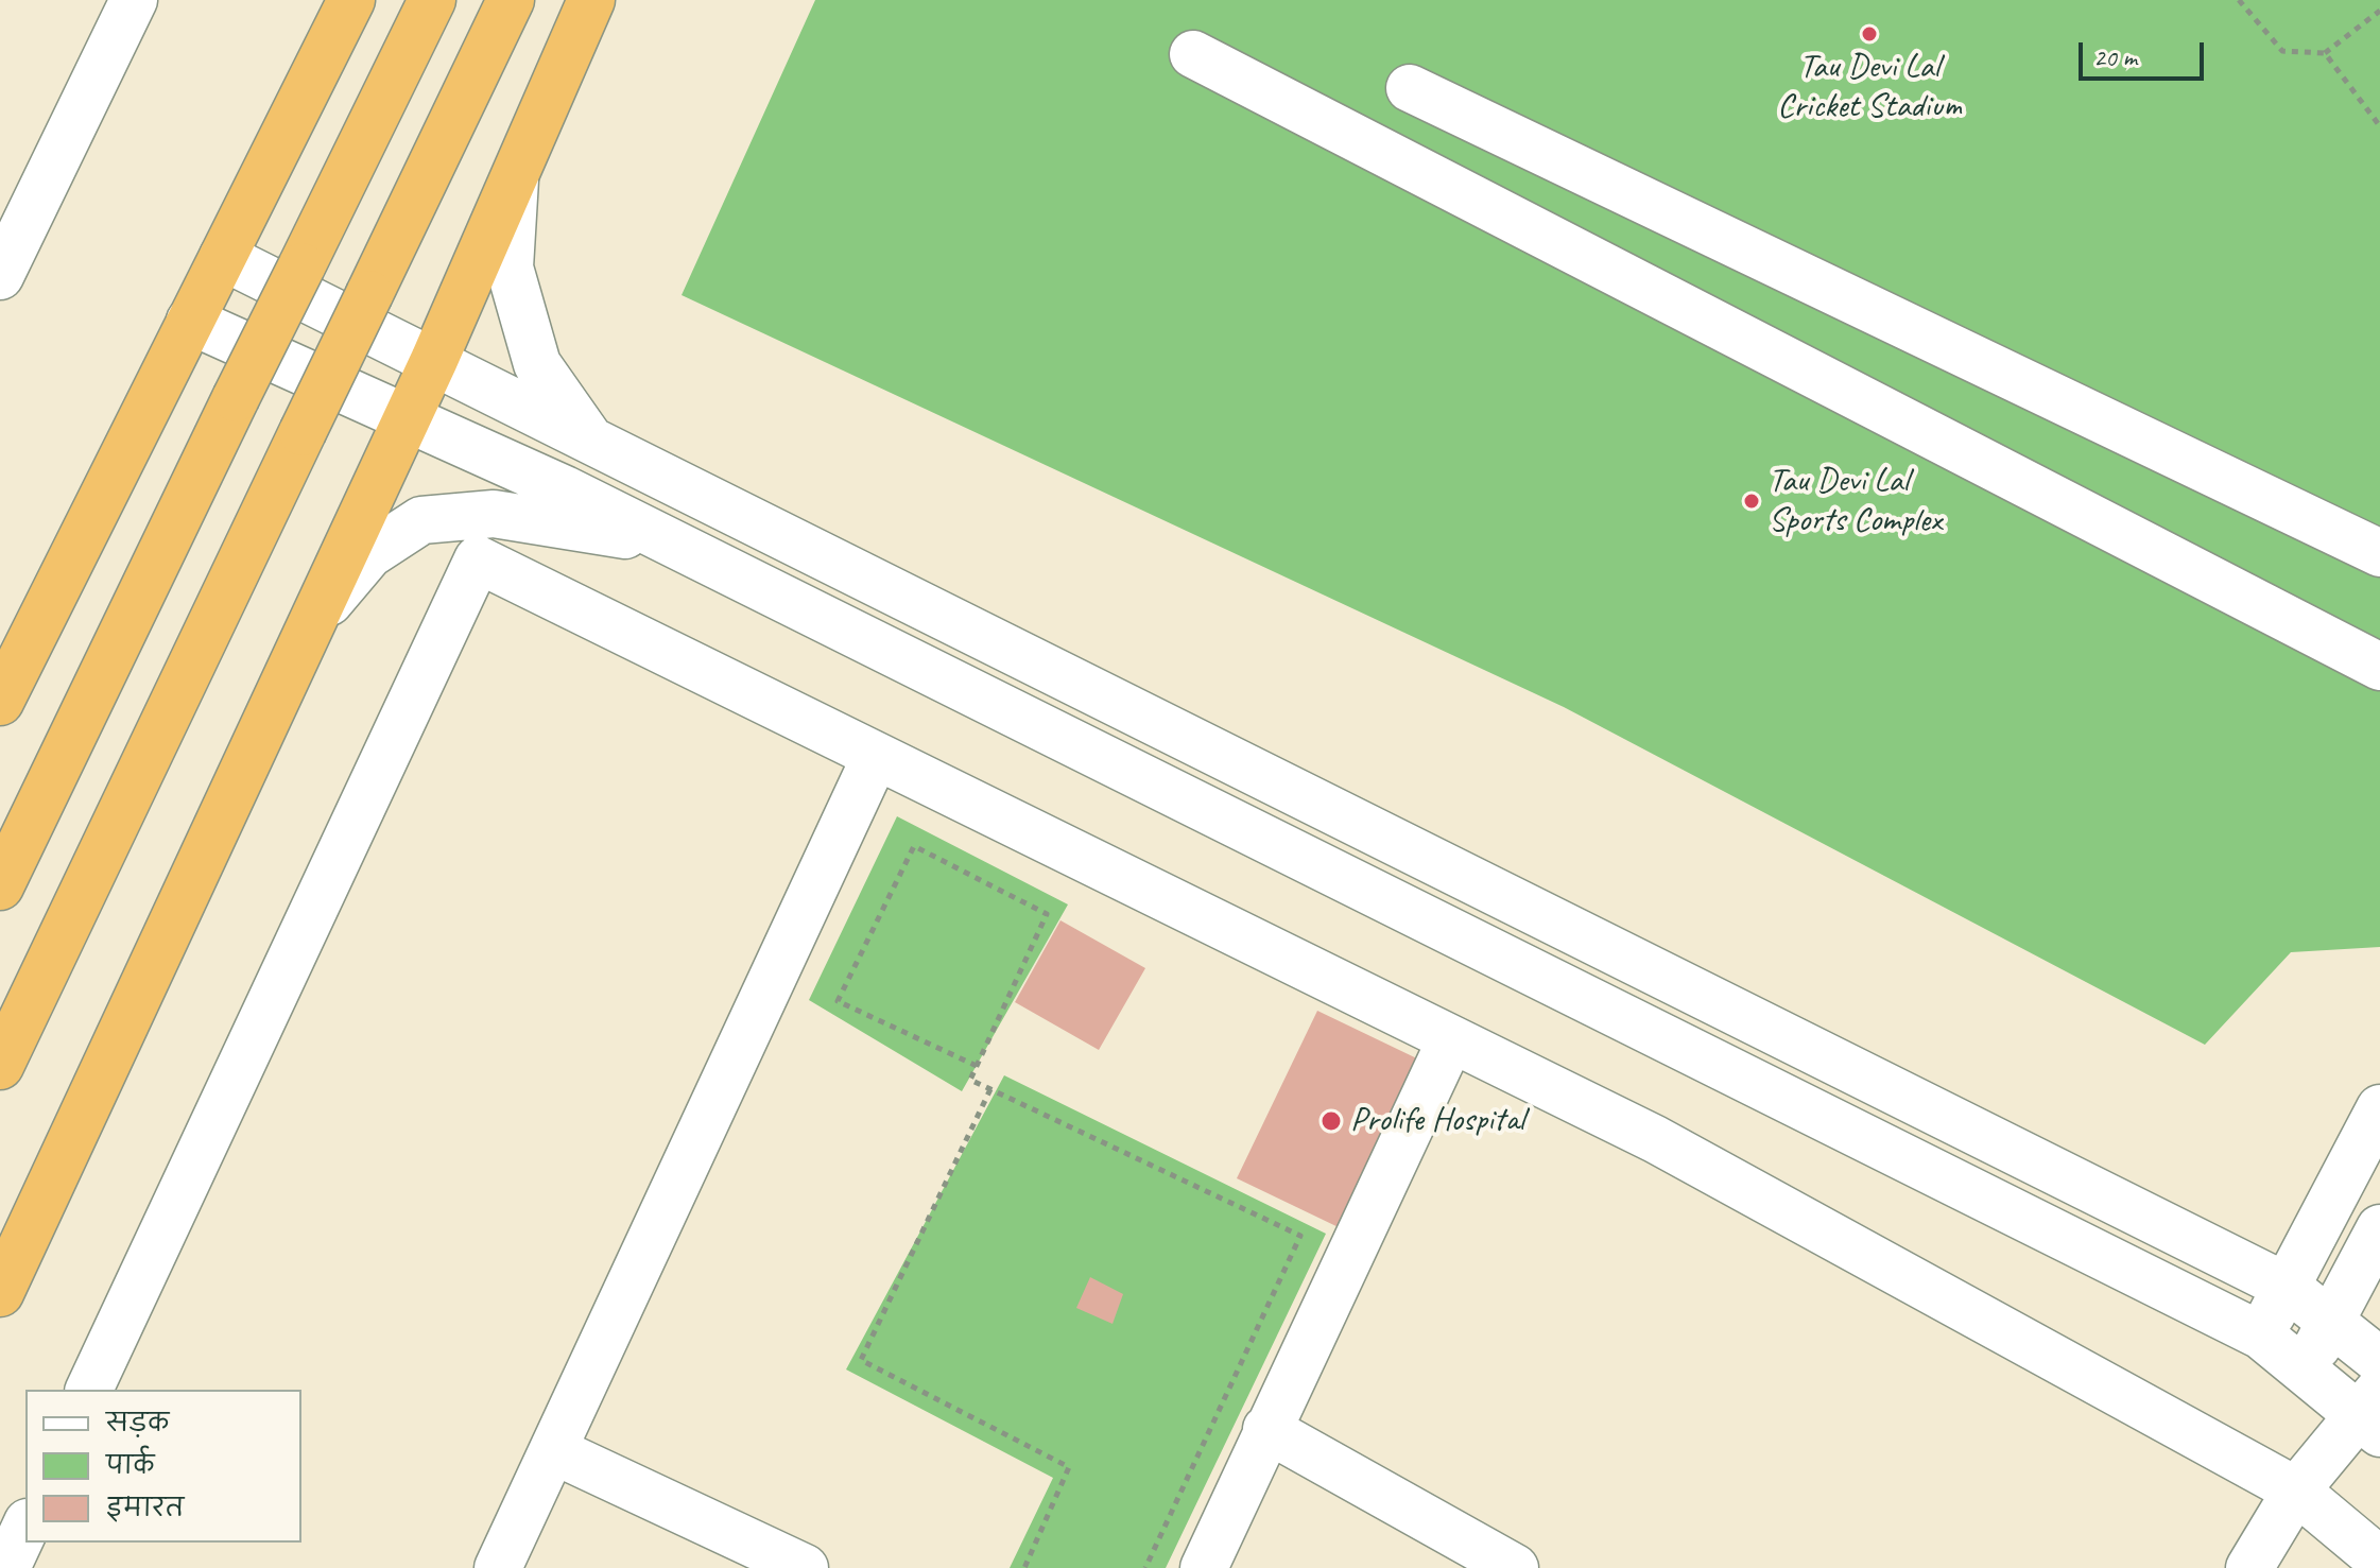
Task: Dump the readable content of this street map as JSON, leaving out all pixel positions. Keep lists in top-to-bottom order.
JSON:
{
  "places": ["Tau Devi Lal Cricket Stadium", "Tau Devi Lal Sports Complex", "Prolife Hospital"],
  "legend": ["सड़क", "पार्क", "इमारत"],
  "scale_bar": "20 m"
}
